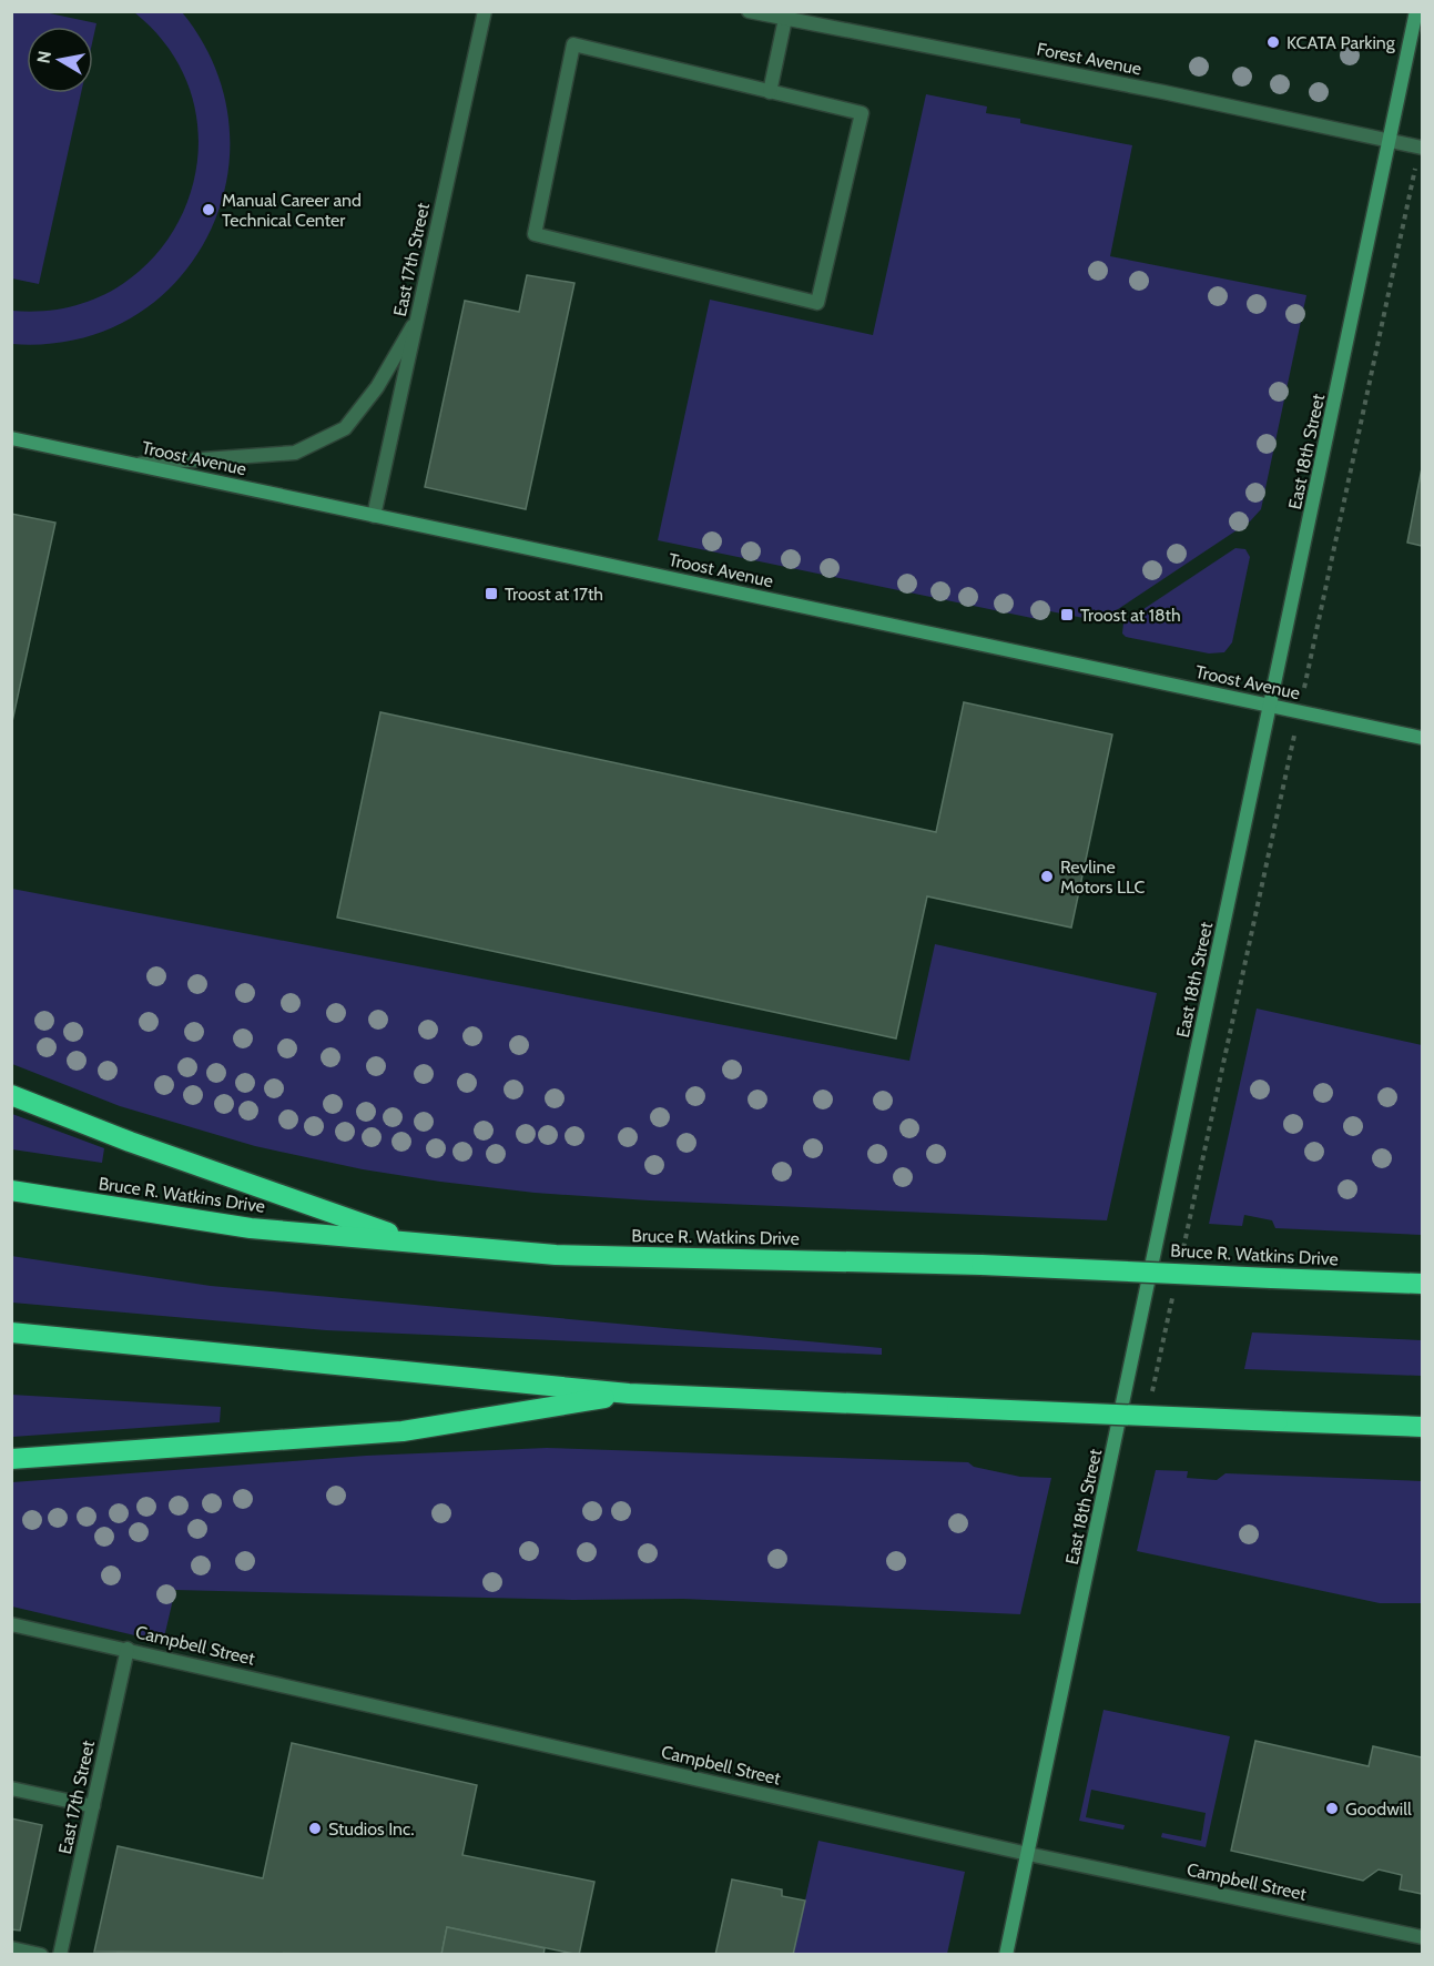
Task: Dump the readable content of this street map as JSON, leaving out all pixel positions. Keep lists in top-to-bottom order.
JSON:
{
  "streets": {
    "highway": ["Bruce R. Watkins Drive"],
    "main road": ["East 18th Street", "Troost Avenue"],
    "street": ["Forest Avenue", "East 17th Street", "Campbell Street"]
  },
  "crossings": [
    ["Forest Avenue", "East 18th Street"],
    ["East 17th Street", "Troost Avenue"],
    ["East 17th Street", "Campbell Street"],
    ["East 18th Street", "Troost Avenue"],
    ["East 18th Street", "Campbell Street"]
  ],
  "places": {
    "other": [
      "KCATA Parking",
      "Manual Career and Technical Center",
      "Revline Motors LLC",
      "Goodwill",
      "Studios Inc."
    ],
    "transit": ["Troost at 17th", "Troost at 18th"]
  },
  "north": "left"
}
